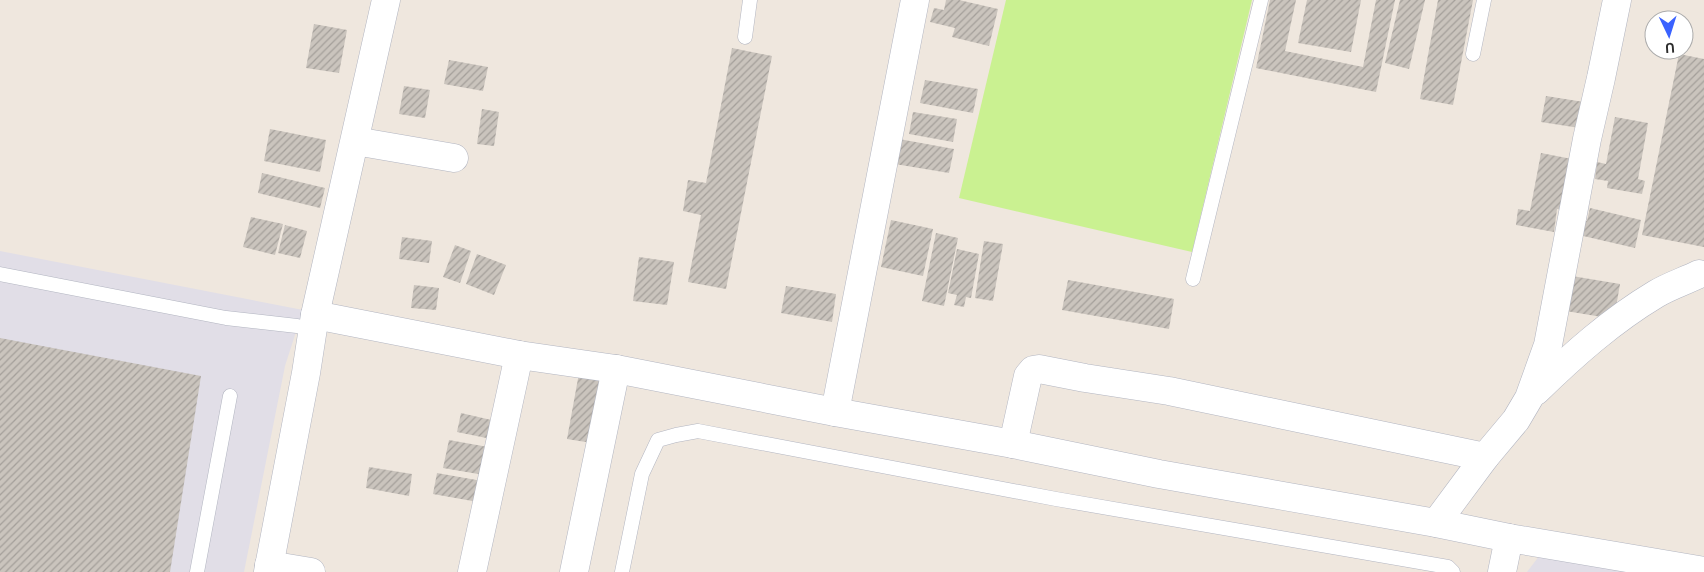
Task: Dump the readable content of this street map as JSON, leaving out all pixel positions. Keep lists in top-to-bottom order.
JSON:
{
  "north": "bottom"
}
